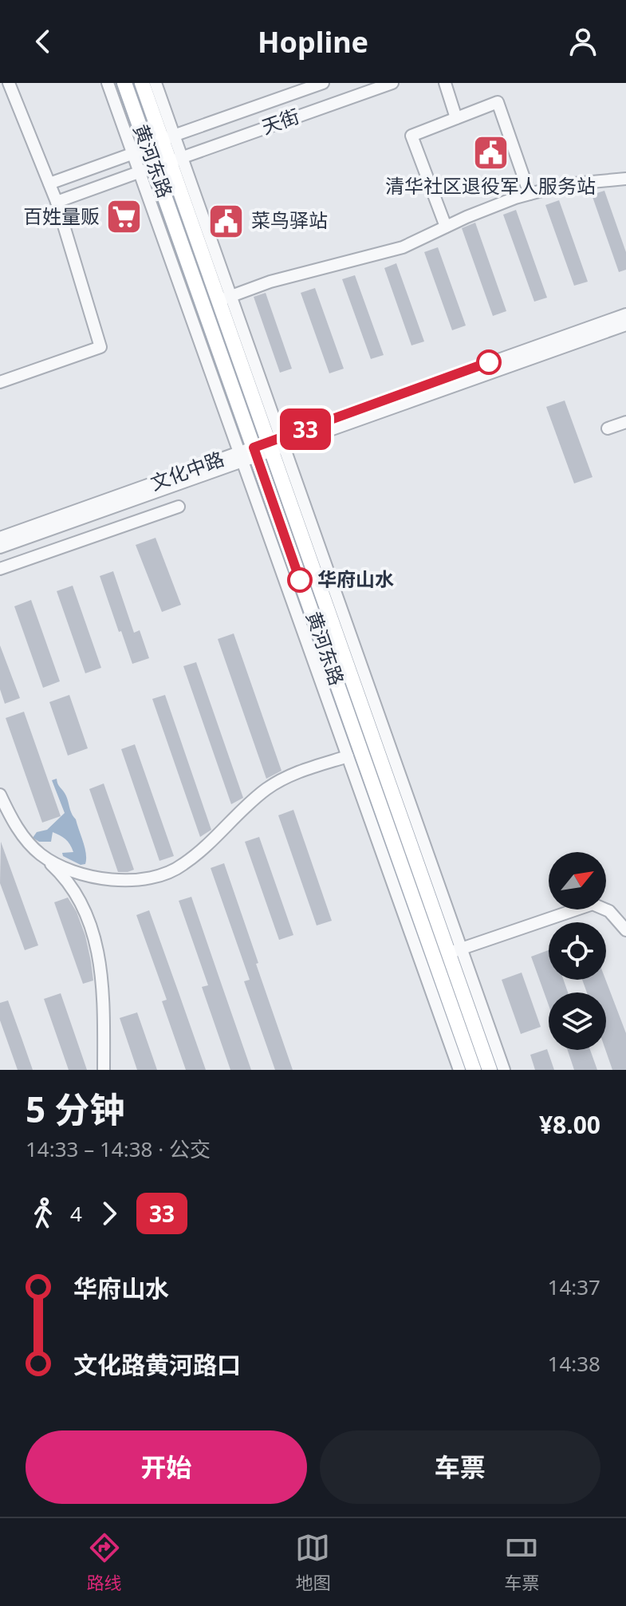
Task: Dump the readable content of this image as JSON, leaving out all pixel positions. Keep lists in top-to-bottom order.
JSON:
{
  "streets": {
    "main road": ["黄河东路"],
    "street": ["天街", "文化中路"]
  },
  "crossings": [
    ["天街", "黄河东路"],
    ["黄河东路", "文化中路"]
  ],
  "places": {
    "public building": ["清华社区退役军人服务站", "菜鸟驿站"],
    "supermarket": ["百姓量贩"],
    "other": ["华府山水"]
  },
  "lines": ["bus line 33"],
  "north": "top right",
  "page": {
    "header": "Hopline",
    "on_map": "33",
    "heading": ["5 分钟", "14:33 – 14:38 · 公交", "¥8.00"],
    "legs": ["4", "33"],
    "list": [
      {
        "name": "华府山水",
        "value": "14:37"
      },
      {
        "name": "文化路黄河路口",
        "value": "14:38"
      }
    ],
    "buttons": ["开始", "车票"],
    "tabs": ["路线", "地图", "车票"]
  }
}
